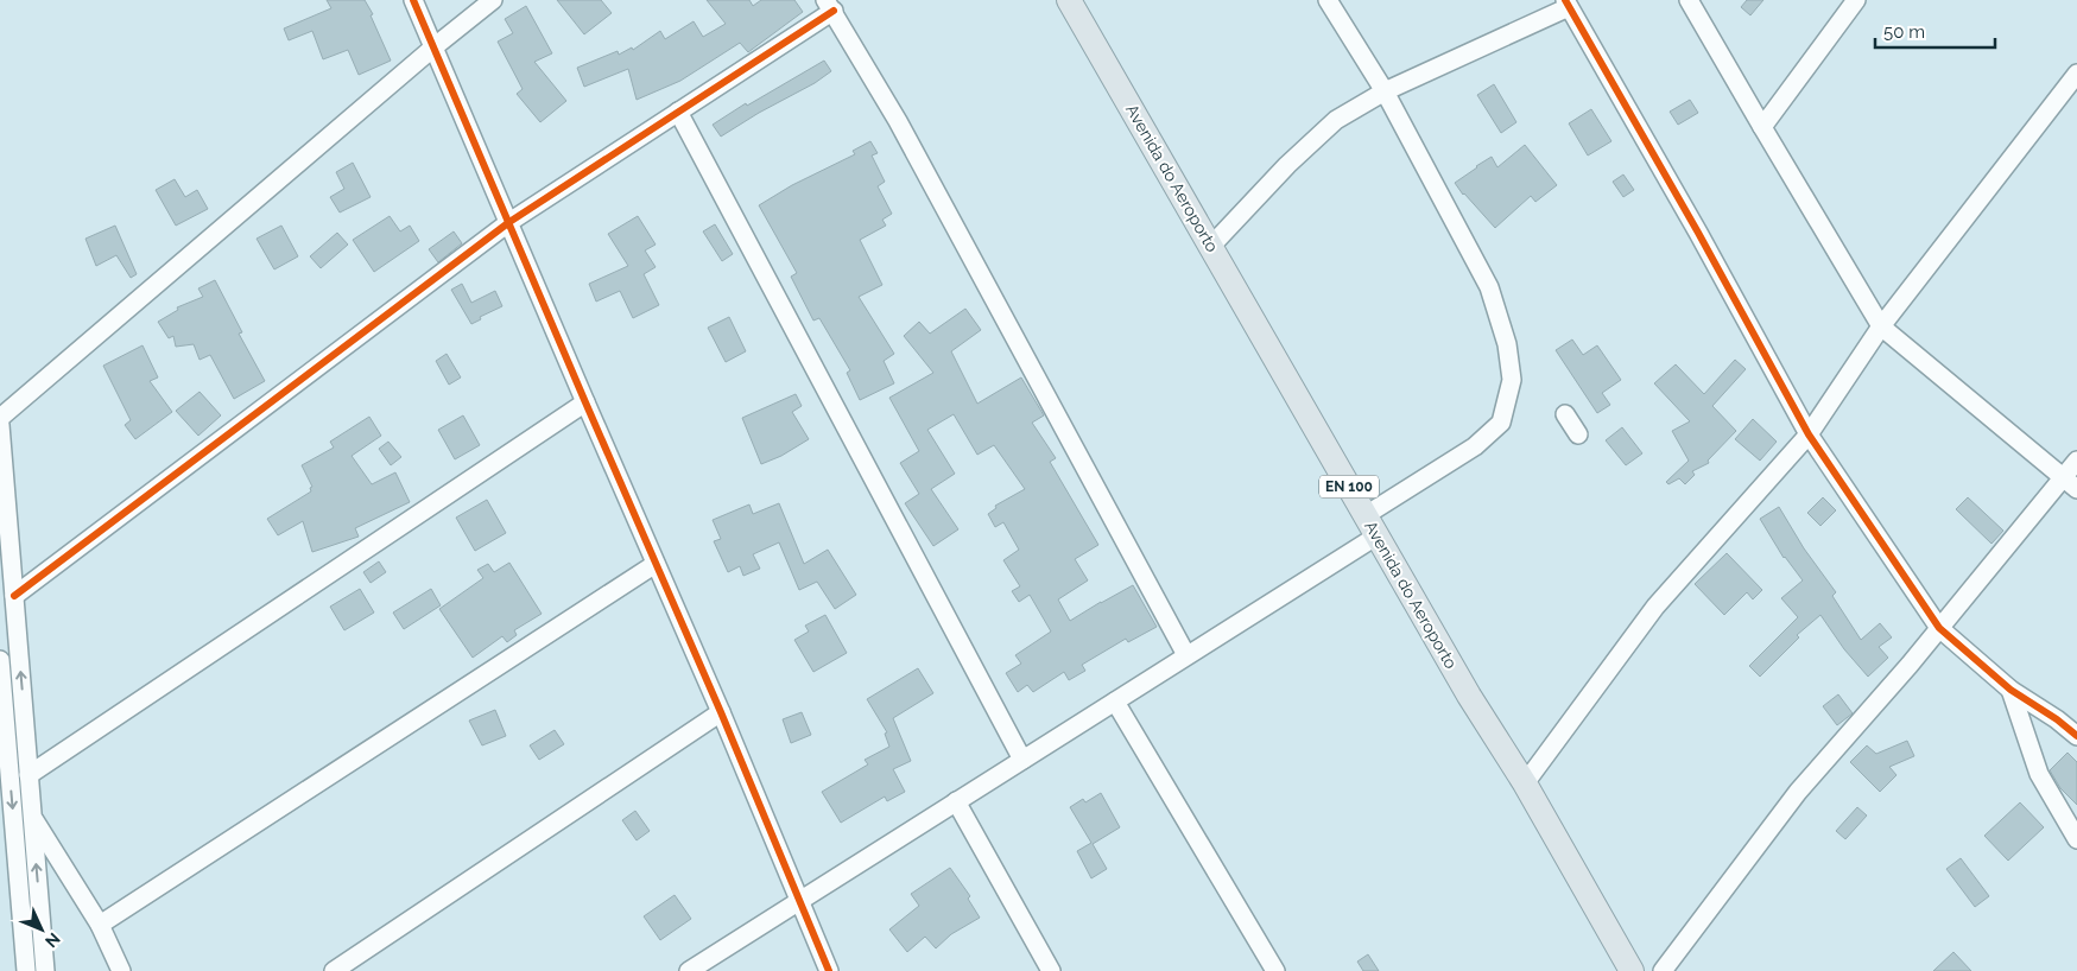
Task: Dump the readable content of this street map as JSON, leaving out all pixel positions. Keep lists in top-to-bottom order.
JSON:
{
  "streets": {
    "main road": ["Avenida do Aeroporto", "EN 100"]
  },
  "scale_bar": "50 m",
  "north": "bottom right"
}
